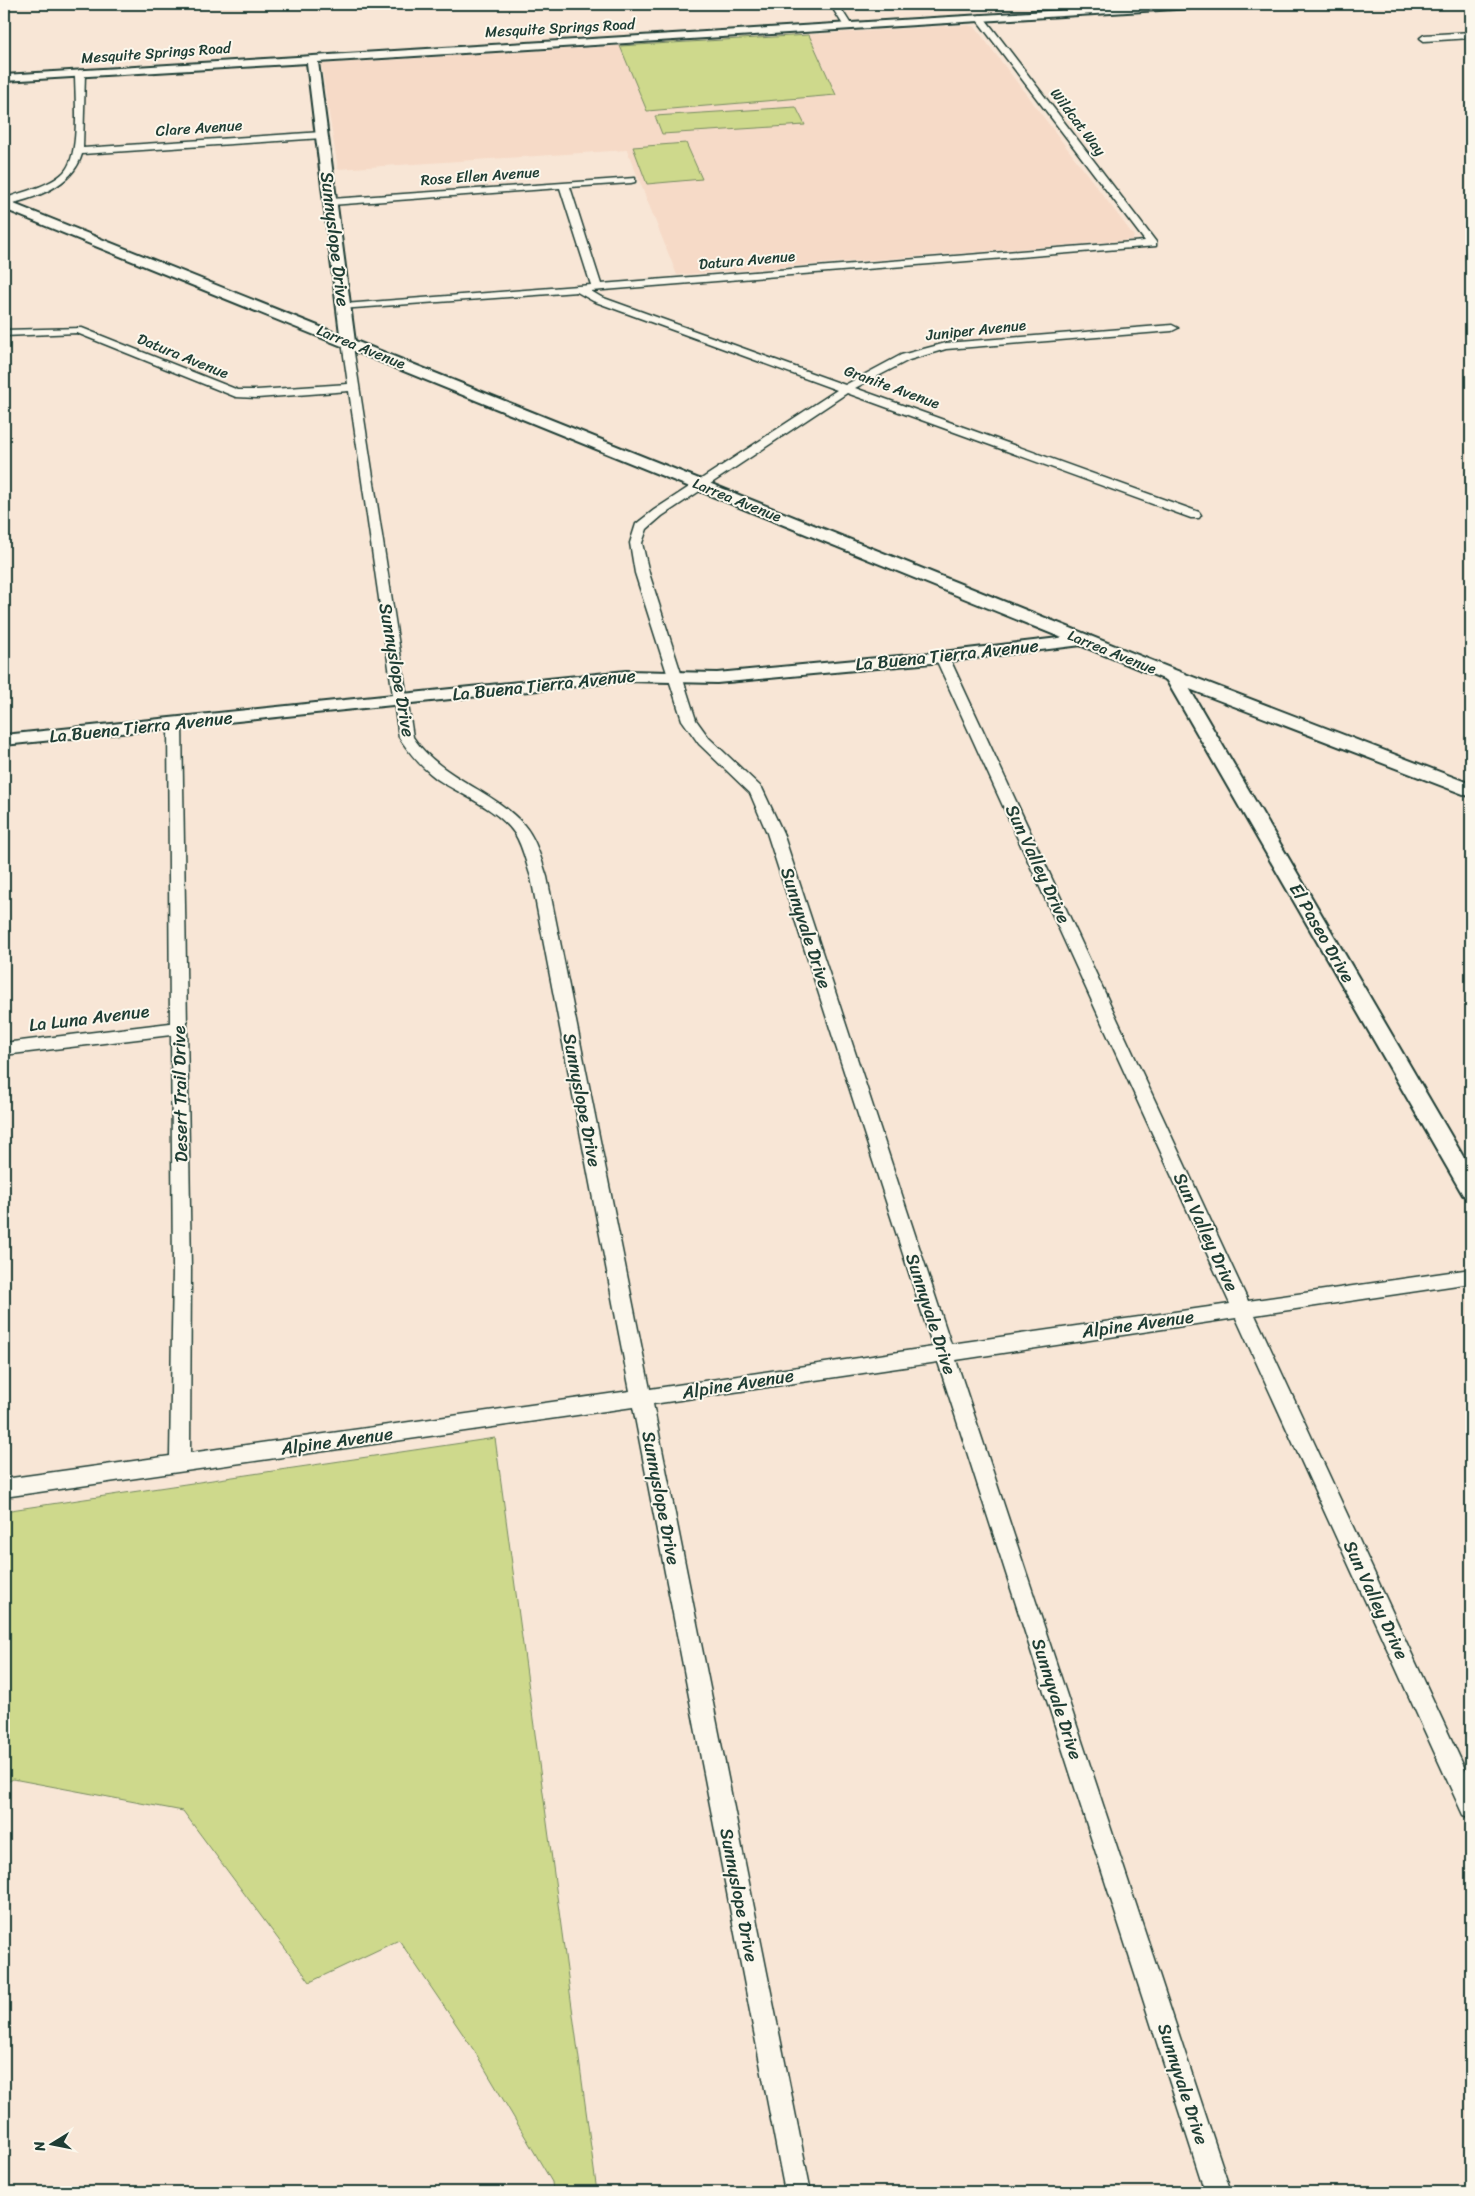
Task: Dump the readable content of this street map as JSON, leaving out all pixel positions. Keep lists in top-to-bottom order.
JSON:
{
  "streets": {
    "main road": ["Larrea Avenue"],
    "street": [
      "Mesquite Springs Road",
      "Wildcat Way",
      "Clare Avenue",
      "Rose Ellen Avenue",
      "Sunnyslope Drive",
      "Datura Avenue",
      "Juniper Avenue",
      "Granite Avenue",
      "La Buena Tierra Avenue",
      "Sun Valley Drive",
      "Sunnyvale Drive",
      "El Paseo Drive",
      "La Luna Avenue",
      "Desert Trail Drive",
      "Alpine Avenue"
    ]
  },
  "crossings": [
    ["Mesquite Springs Road", "Wildcat Way"],
    ["Mesquite Springs Road", "Sunnyslope Drive"],
    ["Wildcat Way", "Datura Avenue"],
    ["Clare Avenue", "Sunnyslope Drive"],
    ["Rose Ellen Avenue", "Sunnyslope Drive"],
    ["Sunnyslope Drive", "Datura Avenue"],
    ["Sunnyslope Drive", "Larrea Avenue"],
    ["Sunnyslope Drive", "La Buena Tierra Avenue"],
    ["Sunnyslope Drive", "Alpine Avenue"],
    ["Datura Avenue", "Granite Avenue"],
    ["Juniper Avenue", "Larrea Avenue"],
    ["Juniper Avenue", "Granite Avenue"],
    ["Juniper Avenue", "Sunnyvale Drive"],
    ["Larrea Avenue", "La Buena Tierra Avenue"],
    ["Larrea Avenue", "Sunnyvale Drive"],
    ["Larrea Avenue", "El Paseo Drive"],
    ["La Buena Tierra Avenue", "Sun Valley Drive"],
    ["La Buena Tierra Avenue", "Sunnyvale Drive"],
    ["La Buena Tierra Avenue", "Desert Trail Drive"],
    ["Sun Valley Drive", "Alpine Avenue"],
    ["Sunnyvale Drive", "Alpine Avenue"],
    ["La Luna Avenue", "Desert Trail Drive"],
    ["Desert Trail Drive", "Alpine Avenue"]
  ],
  "north": "left"
}
